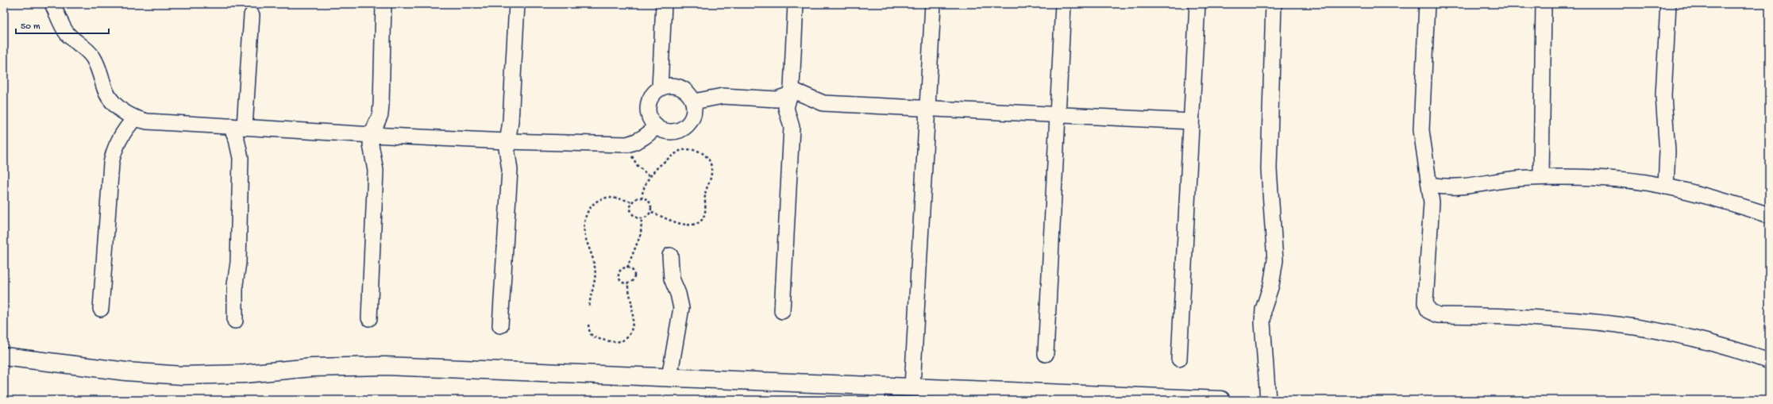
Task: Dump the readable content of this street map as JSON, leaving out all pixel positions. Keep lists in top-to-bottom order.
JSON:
{
  "scale_bar": "50 m"
}
